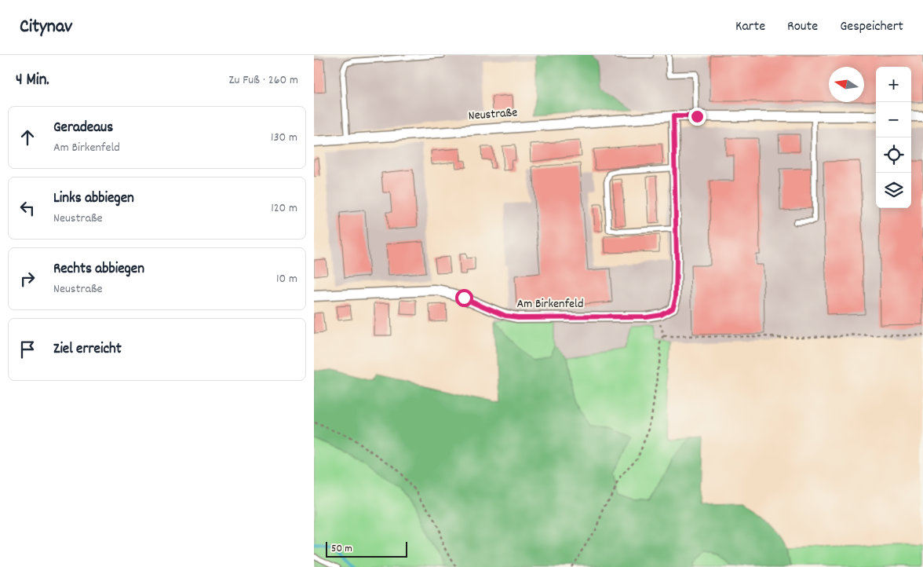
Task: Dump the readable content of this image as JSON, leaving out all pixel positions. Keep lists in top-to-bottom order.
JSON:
{
  "streets": {
    "street": ["Neustraße", "Am Birkenfeld"]
  },
  "scale_bar": "50 m",
  "north": "left",
  "page": {
    "header": "Citynav",
    "nav": ["Karte", "Route", "Gespeichert"],
    "heading": ["4 Min.", "Zu Fuß · 260 m"],
    "map_buttons": ["+", "−"],
    "list": [
      ["Geradeaus", "Am Birkenfeld", "130 m"],
      ["Links abbiegen", "Neustraße", "120 m"],
      ["Rechts abbiegen", "Neustraße", "10 m"],
      "Ziel erreicht"
    ],
    "scale": "50 m"
  }
}
